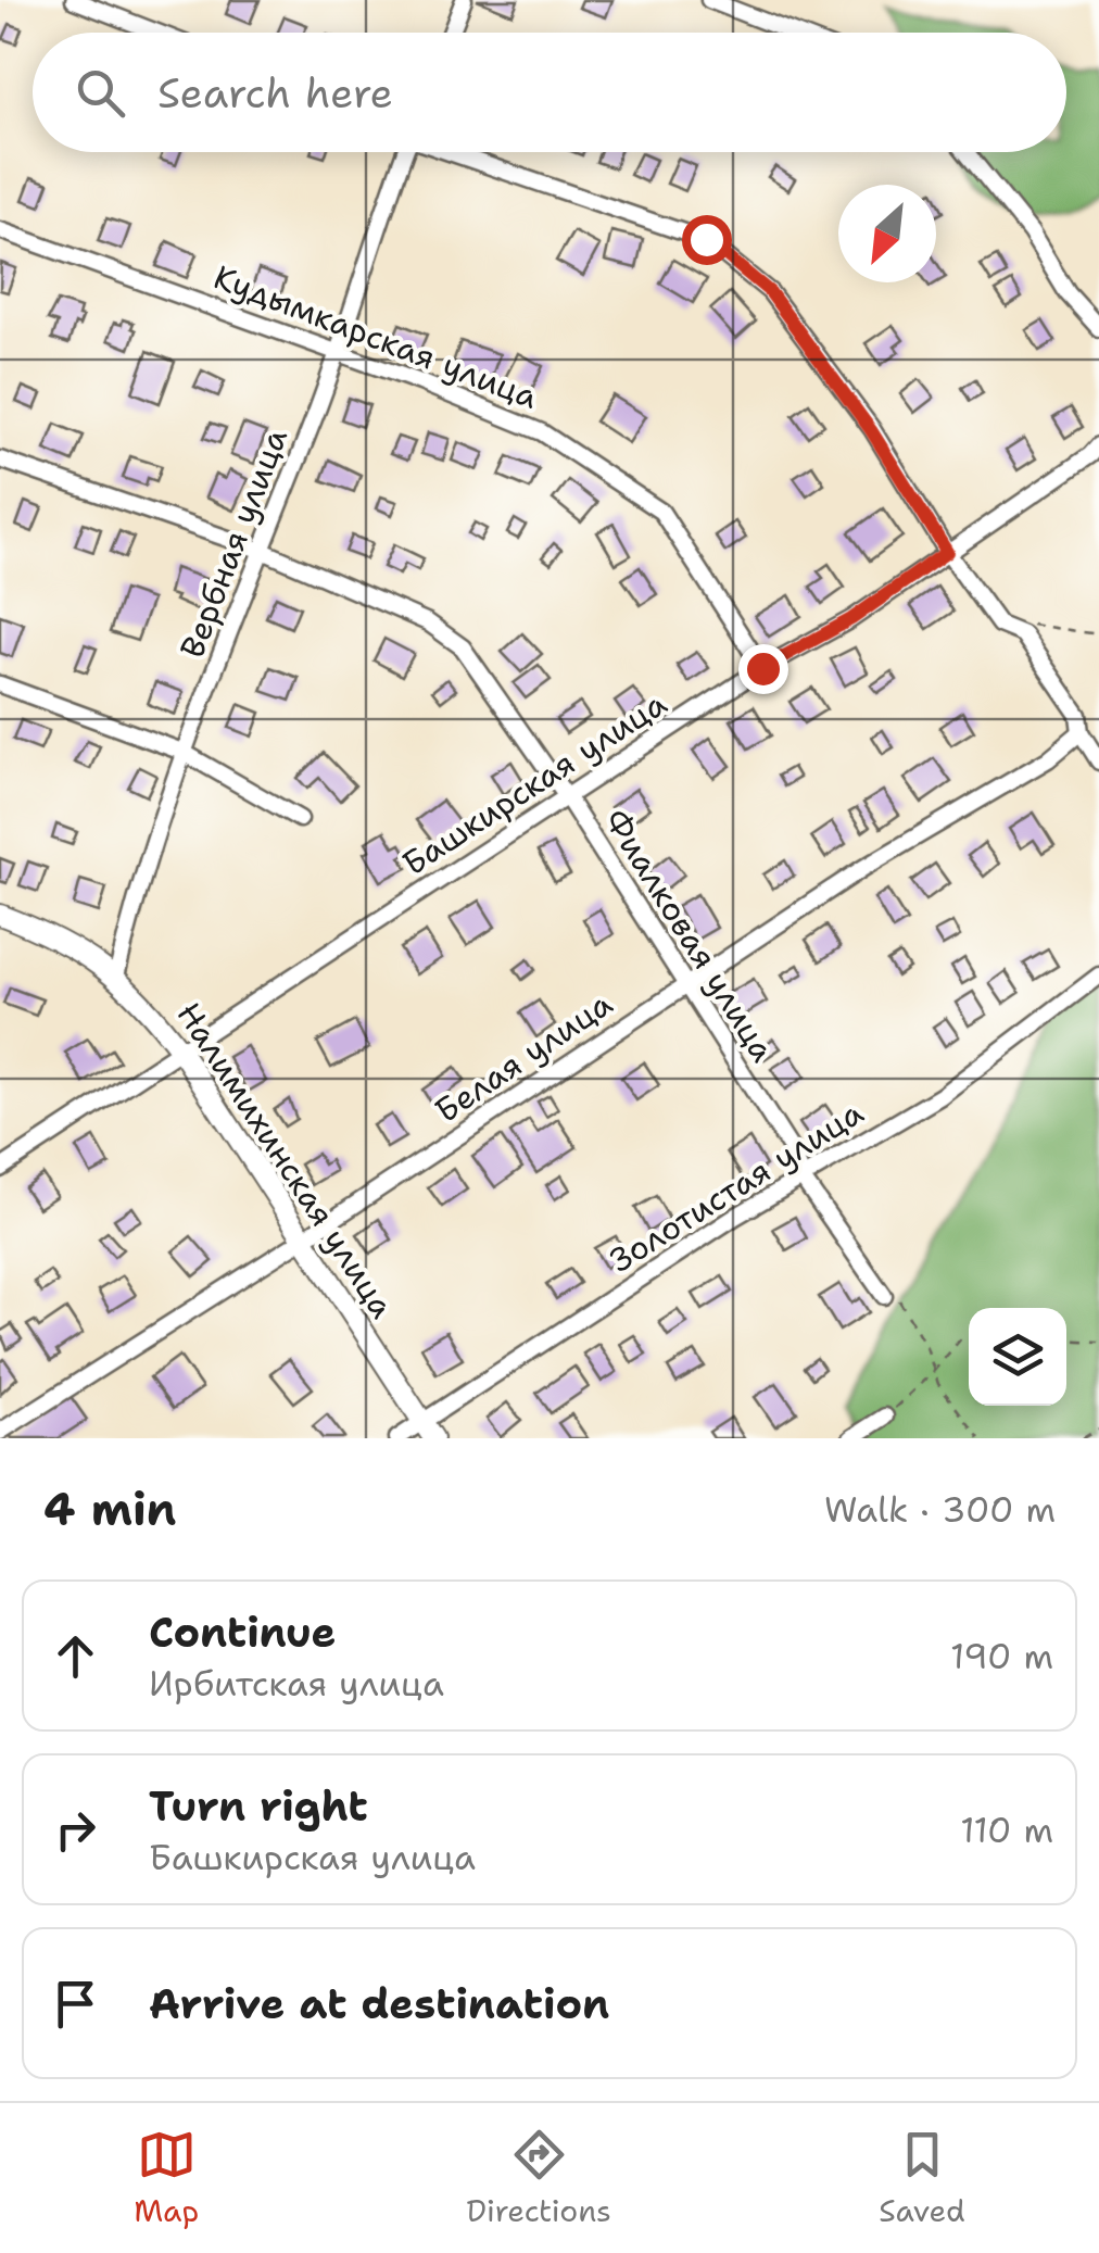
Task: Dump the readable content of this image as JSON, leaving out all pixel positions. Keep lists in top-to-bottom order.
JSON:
{
  "streets": {
    "street": [
      "Кудымкарская улица",
      "Вербная улица",
      "Башкирская улица",
      "Фиалковая улица",
      "Белая улица",
      "Налимихинская улица",
      "Золотистая улица"
    ]
  },
  "crossings": [
    ["Кудымкарская улица", "Вербная улица"],
    ["Кудымкарская улица", "Башкирская улица"],
    ["Вербная улица", "Фиалковая улица"],
    ["Вербная улица", "Налимихинская улица"],
    ["Башкирская улица", "Фиалковая улица"],
    ["Башкирская улица", "Налимихинская улица"],
    ["Фиалковая улица", "Белая улица"],
    ["Фиалковая улица", "Золотистая улица"],
    ["Белая улица", "Налимихинская улица"],
    ["Налимихинская улица", "Золотистая улица"]
  ],
  "north": "bottom left",
  "page": {
    "search": "Search here",
    "heading": ["4 min", "Walk · 300 m"],
    "list": [
      ["Continue", "Ирбитская улица", "190 m"],
      ["Turn right", "Башкирская улица", "110 m"],
      "Arrive at destination"
    ],
    "nav": ["Map", "Directions", "Saved"]
  }
}
